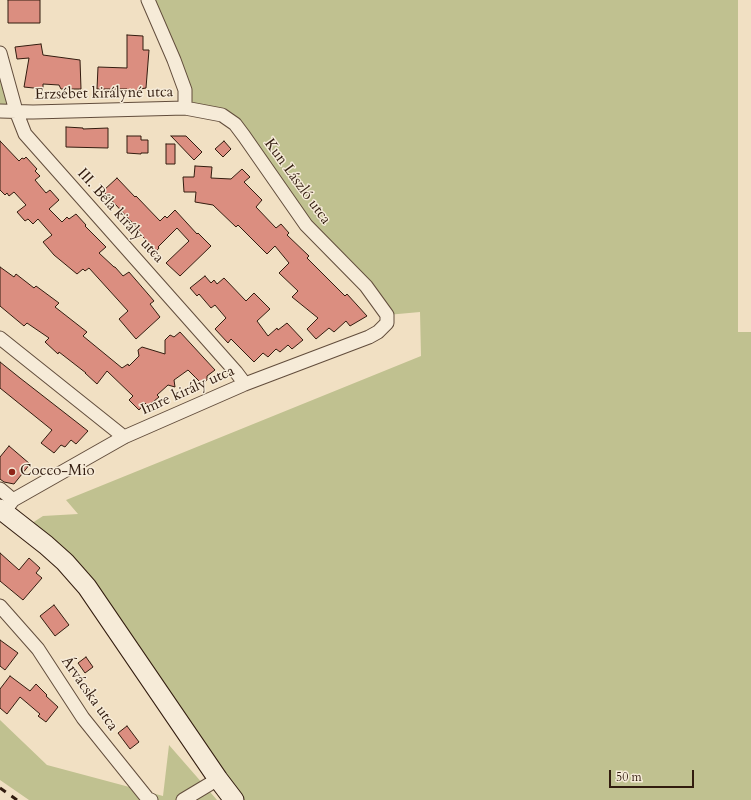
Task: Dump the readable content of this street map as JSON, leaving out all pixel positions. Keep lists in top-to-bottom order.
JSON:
{
  "streets": {
    "street": [
      "Erzsébet királyné utca",
      "Kun László utca",
      "III. Béla király utca",
      "Imre király utca",
      "Árvácska utca"
    ]
  },
  "crossings": [
    ["Erzsébet királyné utca", "Kun László utca"],
    ["Erzsébet királyné utca", "III. Béla király utca"],
    ["Kun László utca", "Imre király utca"],
    ["III. Béla király utca", "Imre király utca"]
  ],
  "places": ["Cocco-Mio"],
  "scale_bar": "50 m"
}
